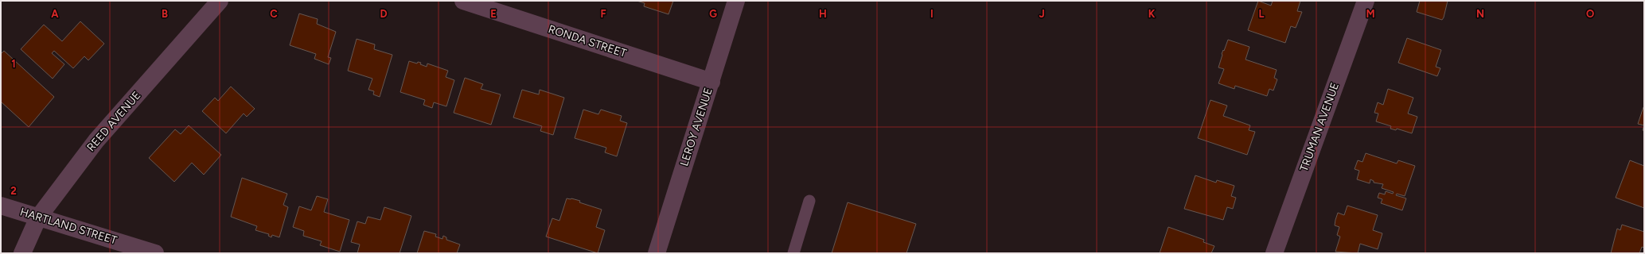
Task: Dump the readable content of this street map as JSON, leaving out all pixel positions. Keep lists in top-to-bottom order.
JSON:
{
  "streets": {
    "street": [
      "RONDA STREET",
      "REED AVENUE",
      "LEROY AVENUE",
      "TRUMAN AVENUE",
      "HARTLAND STREET"
    ]
  },
  "crossings": [
    ["RONDA STREET", "LEROY AVENUE"],
    ["REED AVENUE", "HARTLAND STREET"]
  ],
  "grid": {
    "columns": [
      "A",
      "B",
      "C",
      "D",
      "E",
      "F",
      "G",
      "H",
      "I",
      "J",
      "K",
      "L",
      "M",
      "N",
      "O"
    ],
    "rows": ["1", "2"]
  }
}
